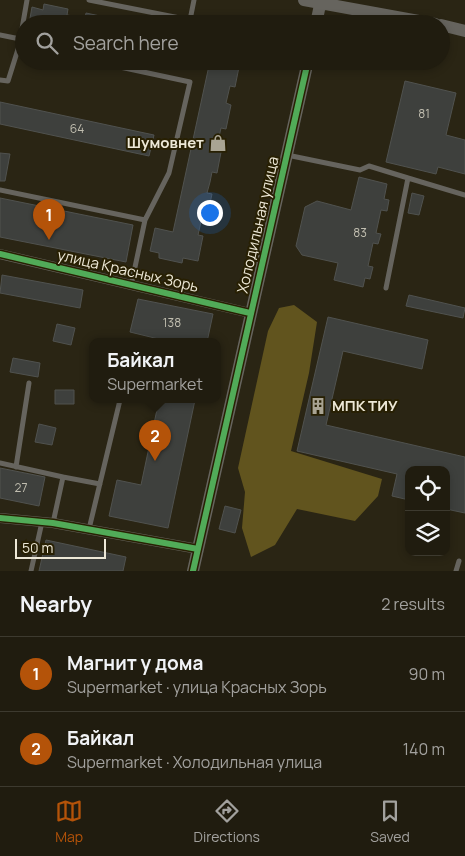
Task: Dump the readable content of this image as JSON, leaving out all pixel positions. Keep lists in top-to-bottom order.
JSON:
{
  "streets": {
    "street": ["Холодильная улица", "улица Красных Зорь"]
  },
  "crossings": [
    ["Холодильная улица", "улица Красных Зорь"]
  ],
  "places": {
    "shop": ["Шумовнет"],
    "building": ["МПК ТИУ"]
  },
  "house_numbers": [
    "81",
    "64",
    "83",
    "138",
    "27"
  ],
  "scale_bar": "50 m",
  "page": {
    "search": "Search here",
    "pins": ["1", "2"],
    "popup": ["Байкал", "Supermarket"],
    "scale": "50 m",
    "heading": ["Nearby", "2 results"],
    "list": [
      {
        "mark": "1",
        "name": "Магнит у дома",
        "note": "Supermarket · улица Красных Зорь",
        "value": "90 m"
      },
      {
        "mark": "2",
        "name": "Байкал",
        "note": "Supermarket · Холодильная улица",
        "value": "140 m"
      }
    ],
    "nav": ["Map", "Directions", "Saved"]
  }
}
